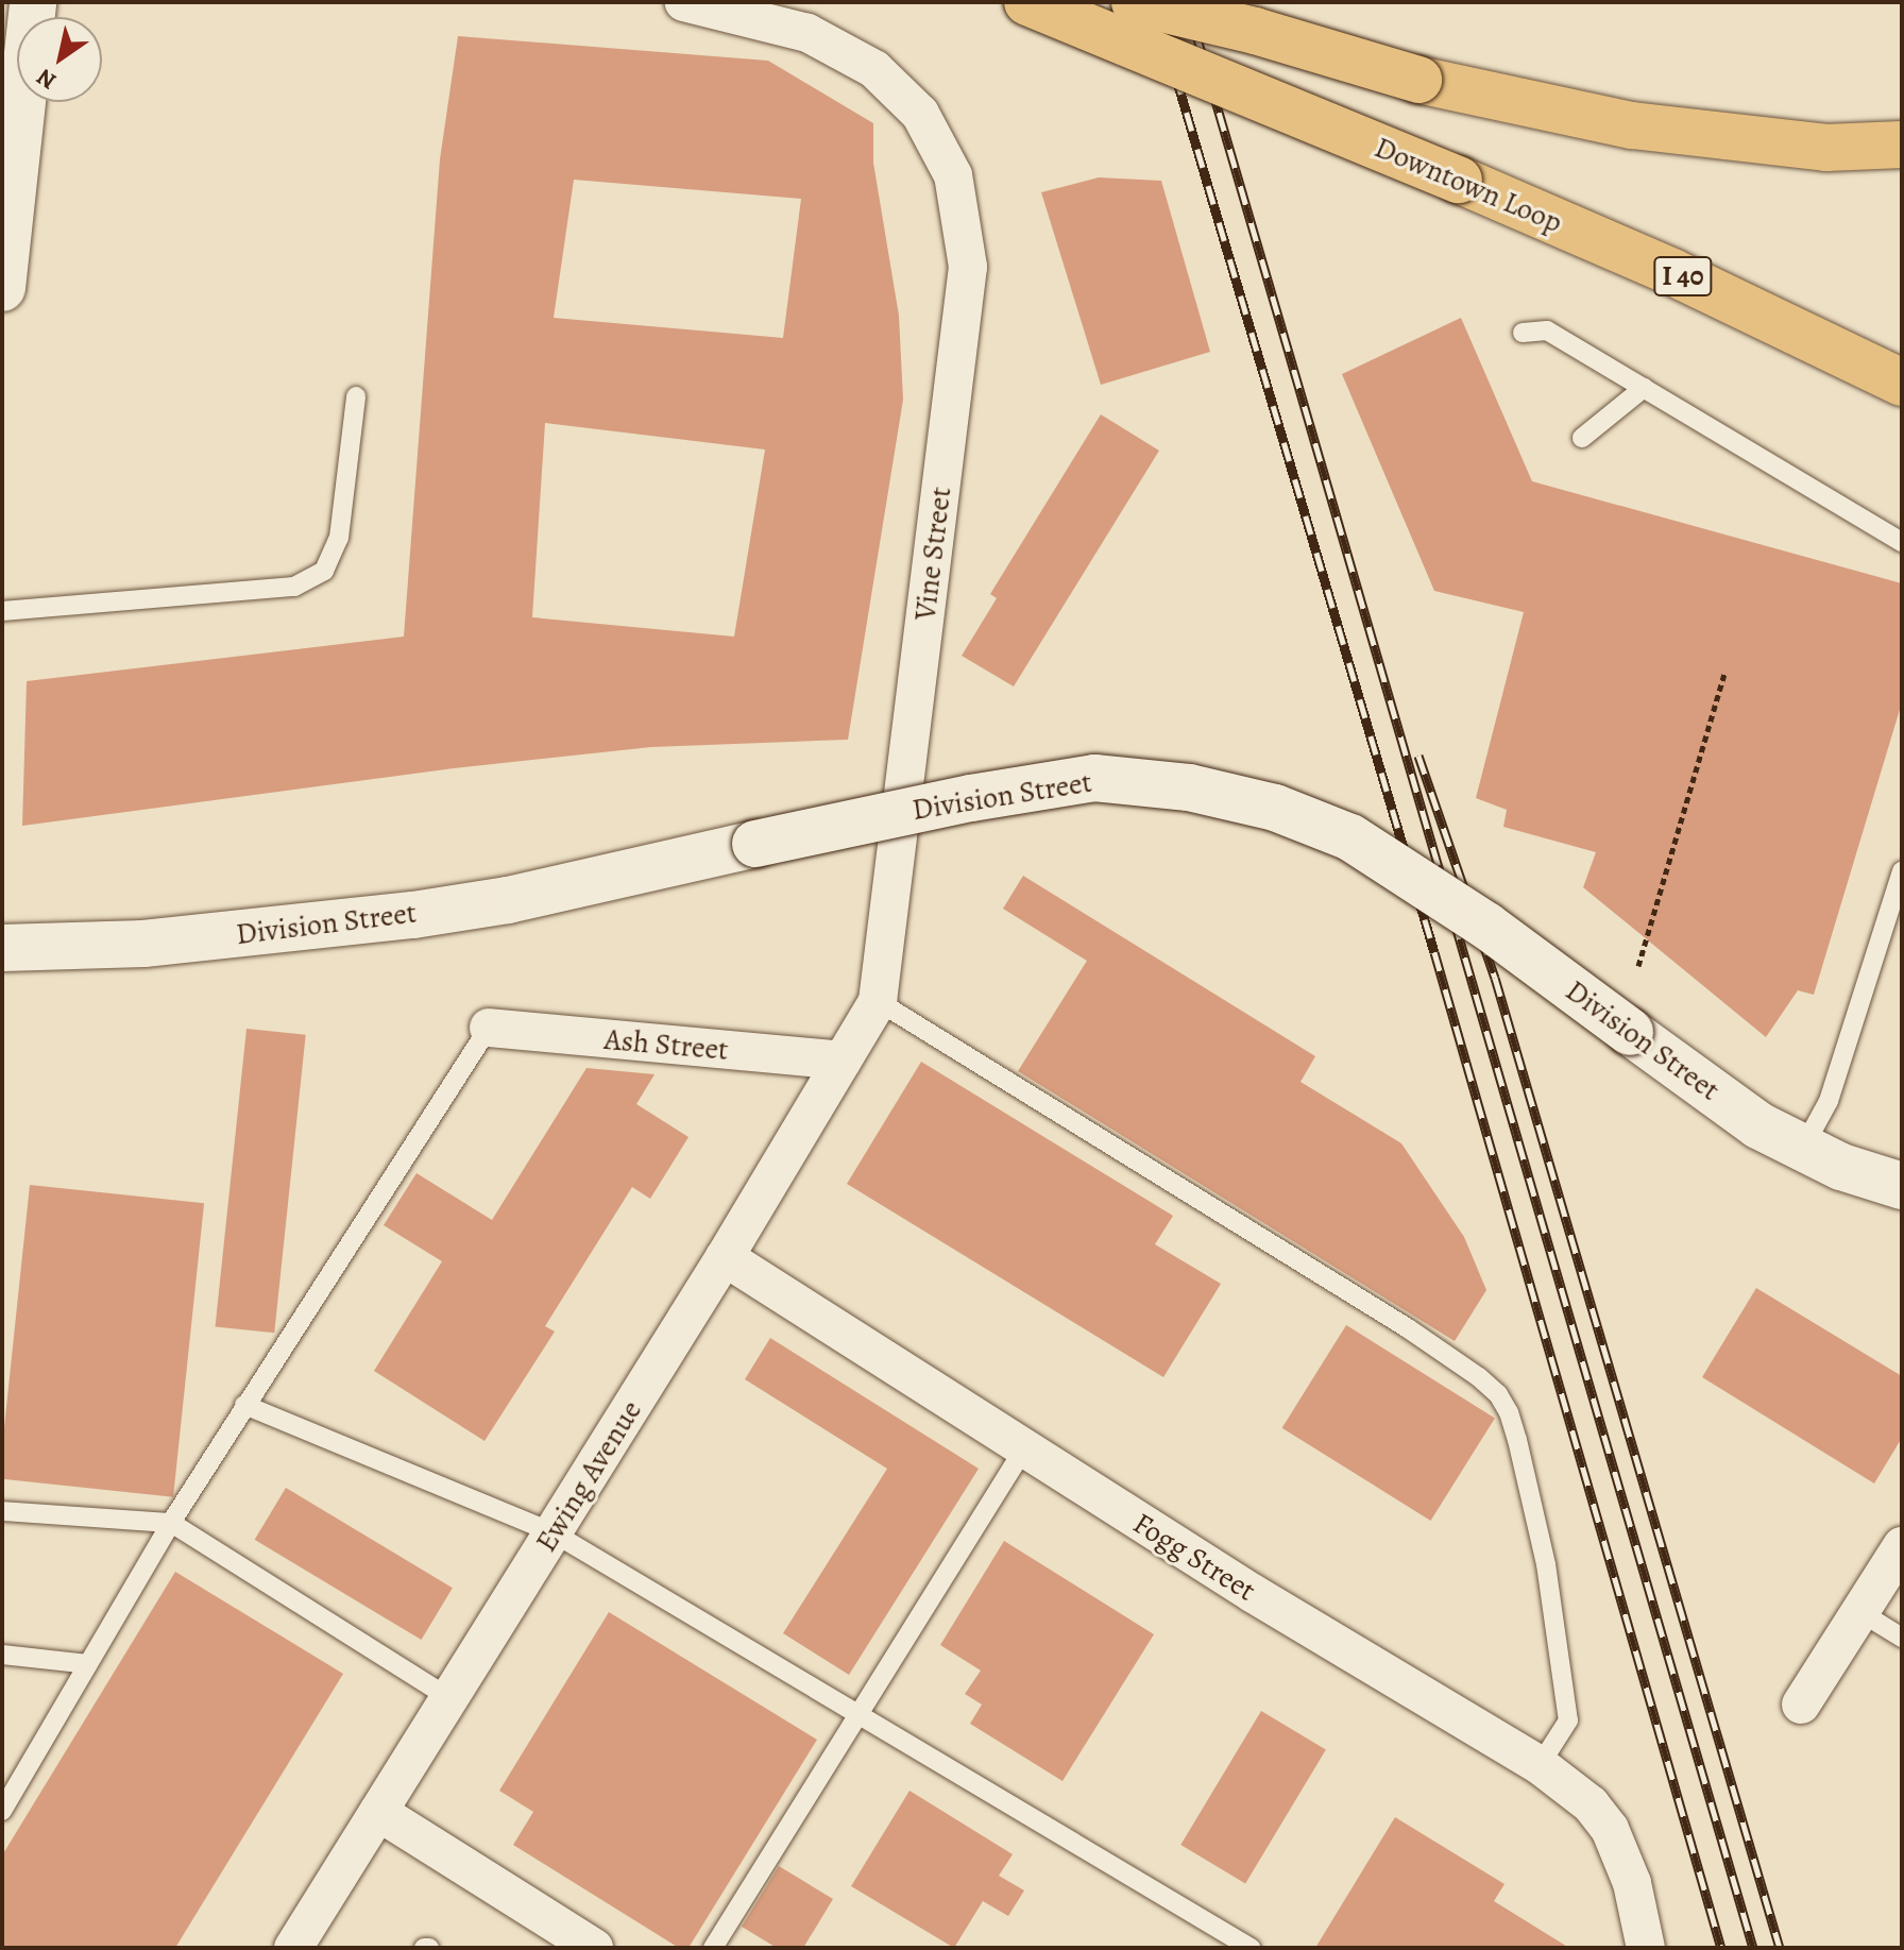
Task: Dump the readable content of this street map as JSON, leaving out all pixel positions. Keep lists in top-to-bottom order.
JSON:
{
  "streets": {
    "highway": ["Downtown Loop", "I 40"],
    "main road": ["Division Street"],
    "street": [
      "Vine Street",
      "Ash Street",
      "Ewing Avenue",
      "Fogg Street"
    ]
  },
  "crossings": [
    ["Vine Street", "Ewing Avenue"],
    ["Ash Street", "Ewing Avenue"],
    ["Ewing Avenue", "Fogg Street"]
  ],
  "north": "bottom left"
}
